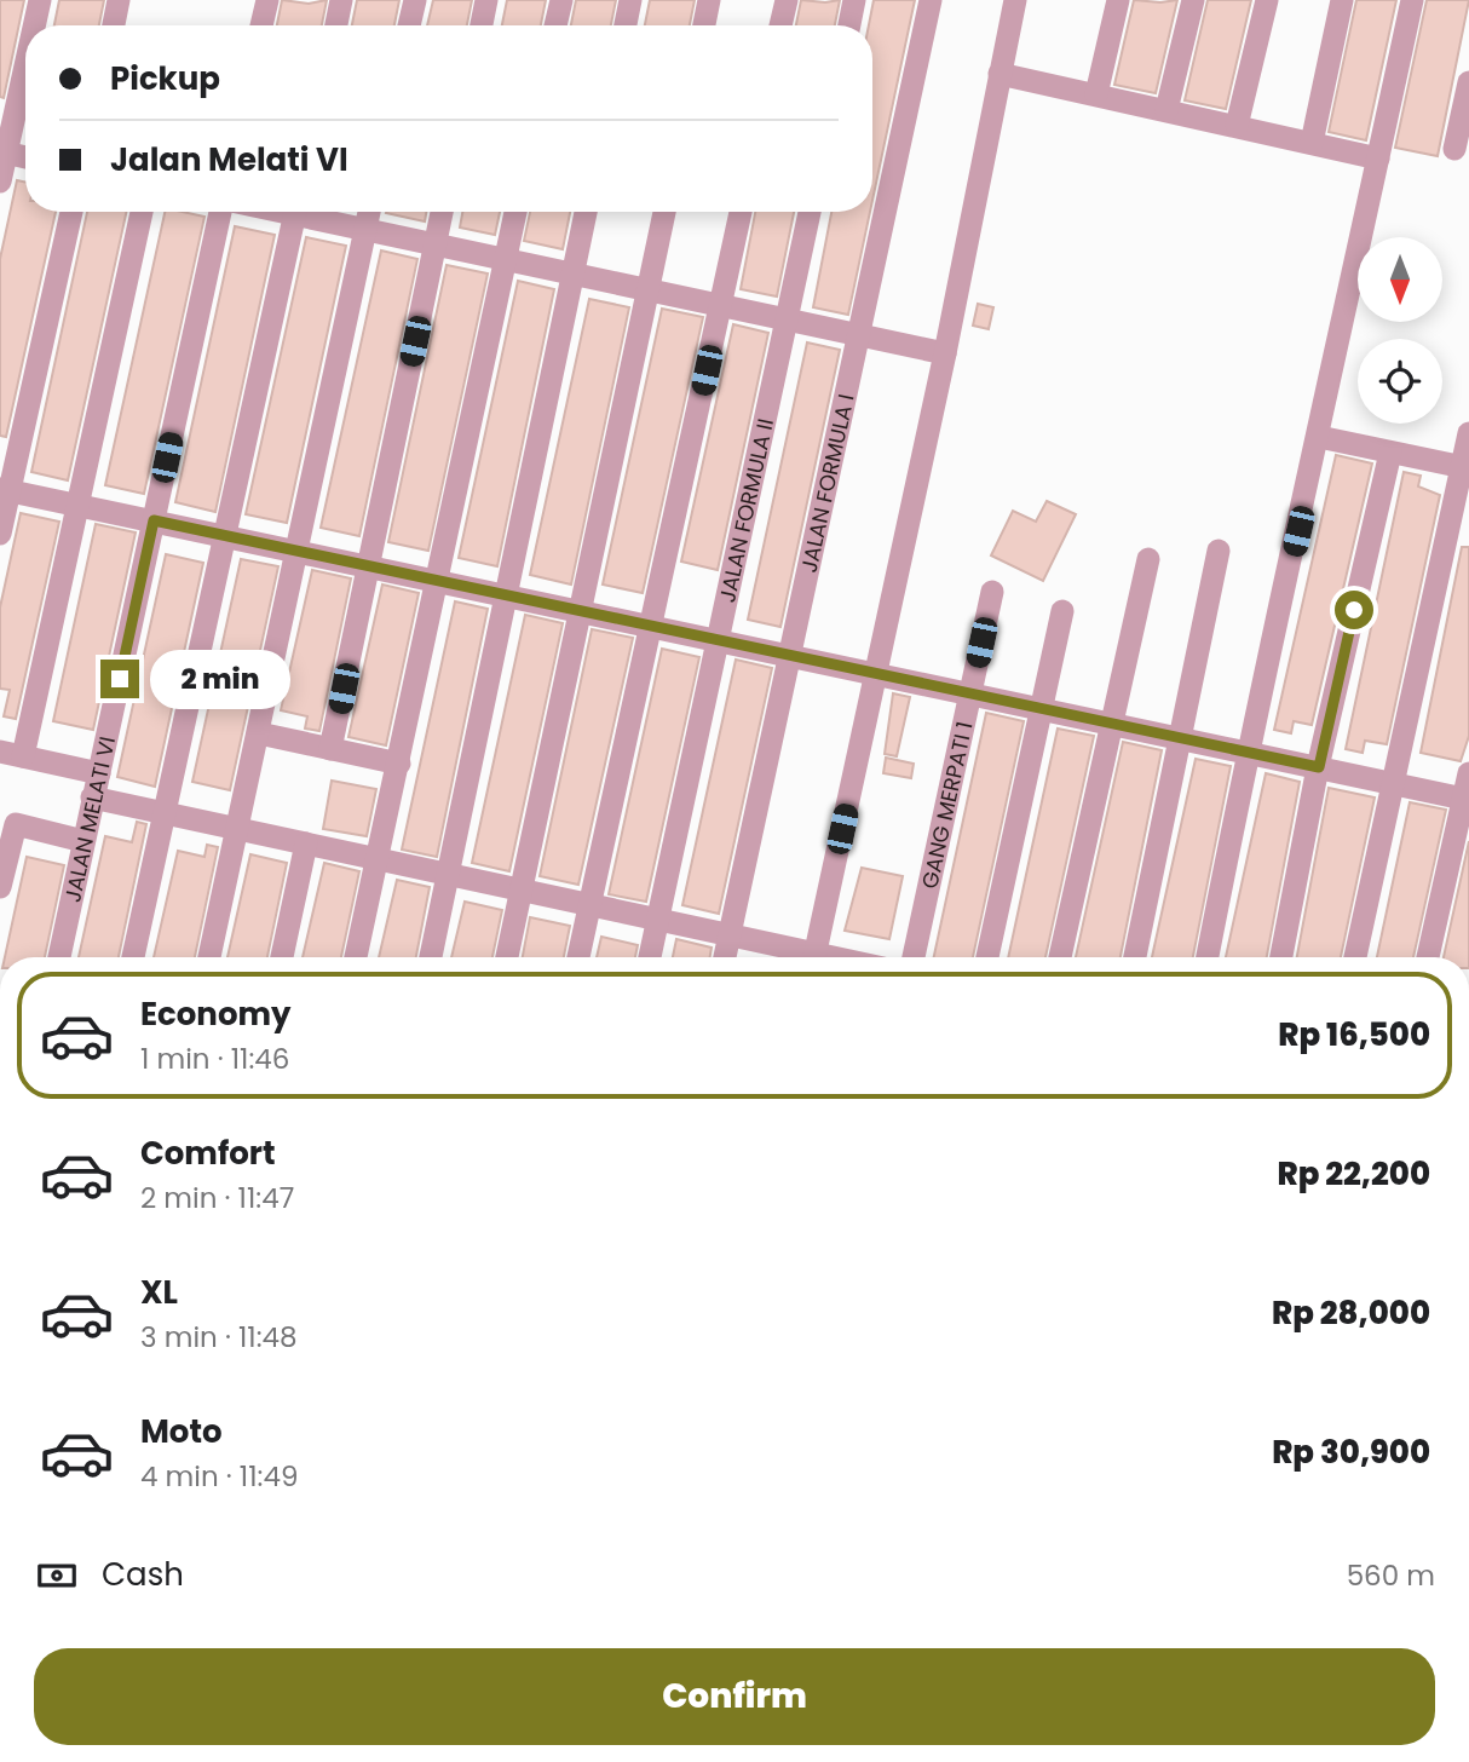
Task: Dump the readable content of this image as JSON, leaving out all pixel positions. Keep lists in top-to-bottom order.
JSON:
{
  "streets": {
    "street": [
      "JALAN FORMULA I",
      "JALAN FORMULA II",
      "GANG MERPATI 1",
      "JALAN MELATI VI"
    ]
  },
  "north": "bottom",
  "page": {
    "banner": ["Pickup", "Jalan Melati VI"],
    "bubble": "2 min",
    "list": [
      {
        "name": "Economy",
        "note": "1 min · 11:46",
        "value": "Rp 16,500"
      },
      {
        "name": "Comfort",
        "note": "2 min · 11:47",
        "value": "Rp 22,200"
      },
      {
        "name": "XL",
        "note": "3 min · 11:48",
        "value": "Rp 28,000"
      },
      {
        "name": "Moto",
        "note": "4 min · 11:49",
        "value": "Rp 30,900"
      }
    ],
    "pay": ["Cash", "560 m"],
    "buttons": "Confirm"
  }
}
